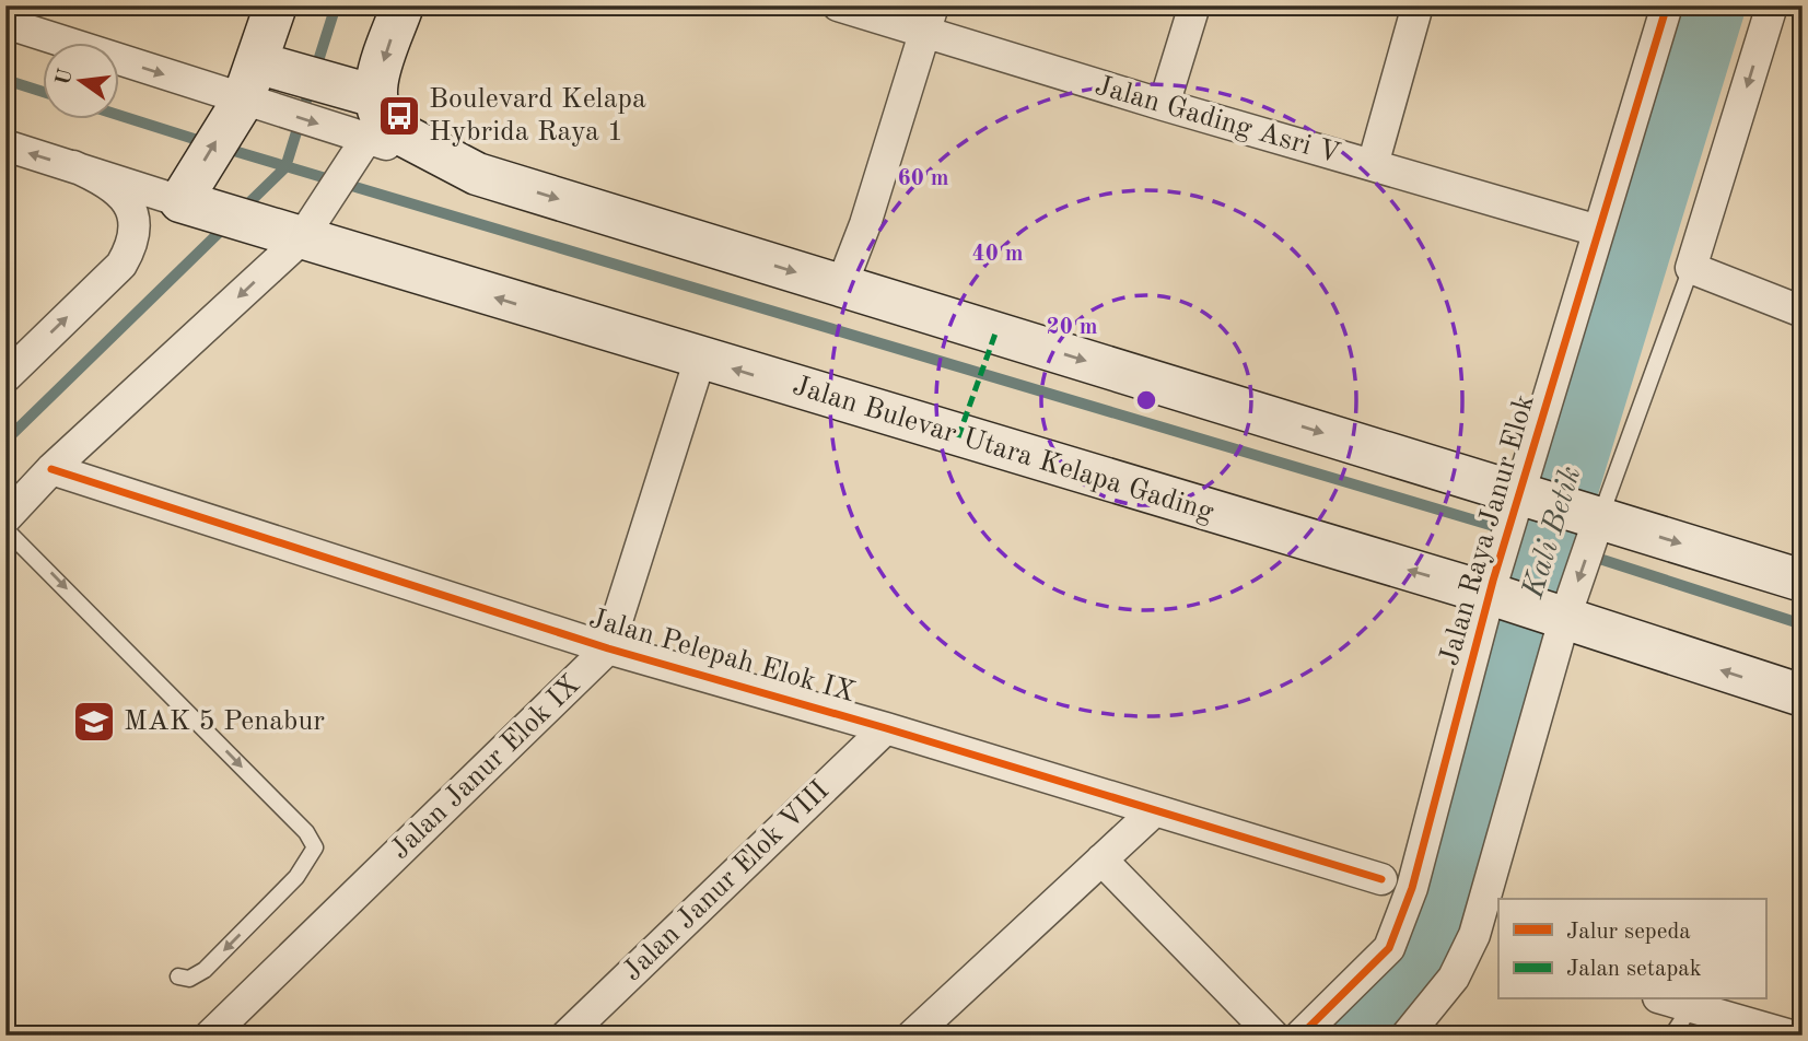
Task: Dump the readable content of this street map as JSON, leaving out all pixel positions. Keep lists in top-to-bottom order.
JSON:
{
  "streets": {
    "main road": ["Jalan Bulevar Utara Kelapa Gading"],
    "street": [
      "Jalan Gading Asri V",
      "Jalan Raya Janur Elok",
      "Jalan Pelepah Elok IX",
      "Jalan Janur Elok IX",
      "Jalan Janur Elok VIII"
    ]
  },
  "crossings": [
    ["Jalan Gading Asri V", "Jalan Raya Janur Elok"],
    ["Jalan Bulevar Utara Kelapa Gading", "Jalan Raya Janur Elok"],
    ["Jalan Bulevar Utara Kelapa Gading", "Jalan Janur Elok IX"],
    ["Jalan Pelepah Elok IX", "Jalan Janur Elok IX"],
    ["Jalan Pelepah Elok IX", "Jalan Janur Elok VIII"]
  ],
  "water": ["Kali Betik"],
  "places": {
    "bus stop": ["Boulevard Kelapa Hybrida Raya 1"],
    "school or university": ["MAK 5 Penabur"]
  },
  "legend": ["Jalur sepeda", "Jalan setapak"],
  "north": "left",
  "rings": ["60 m", "40 m", "20 m"]
}
